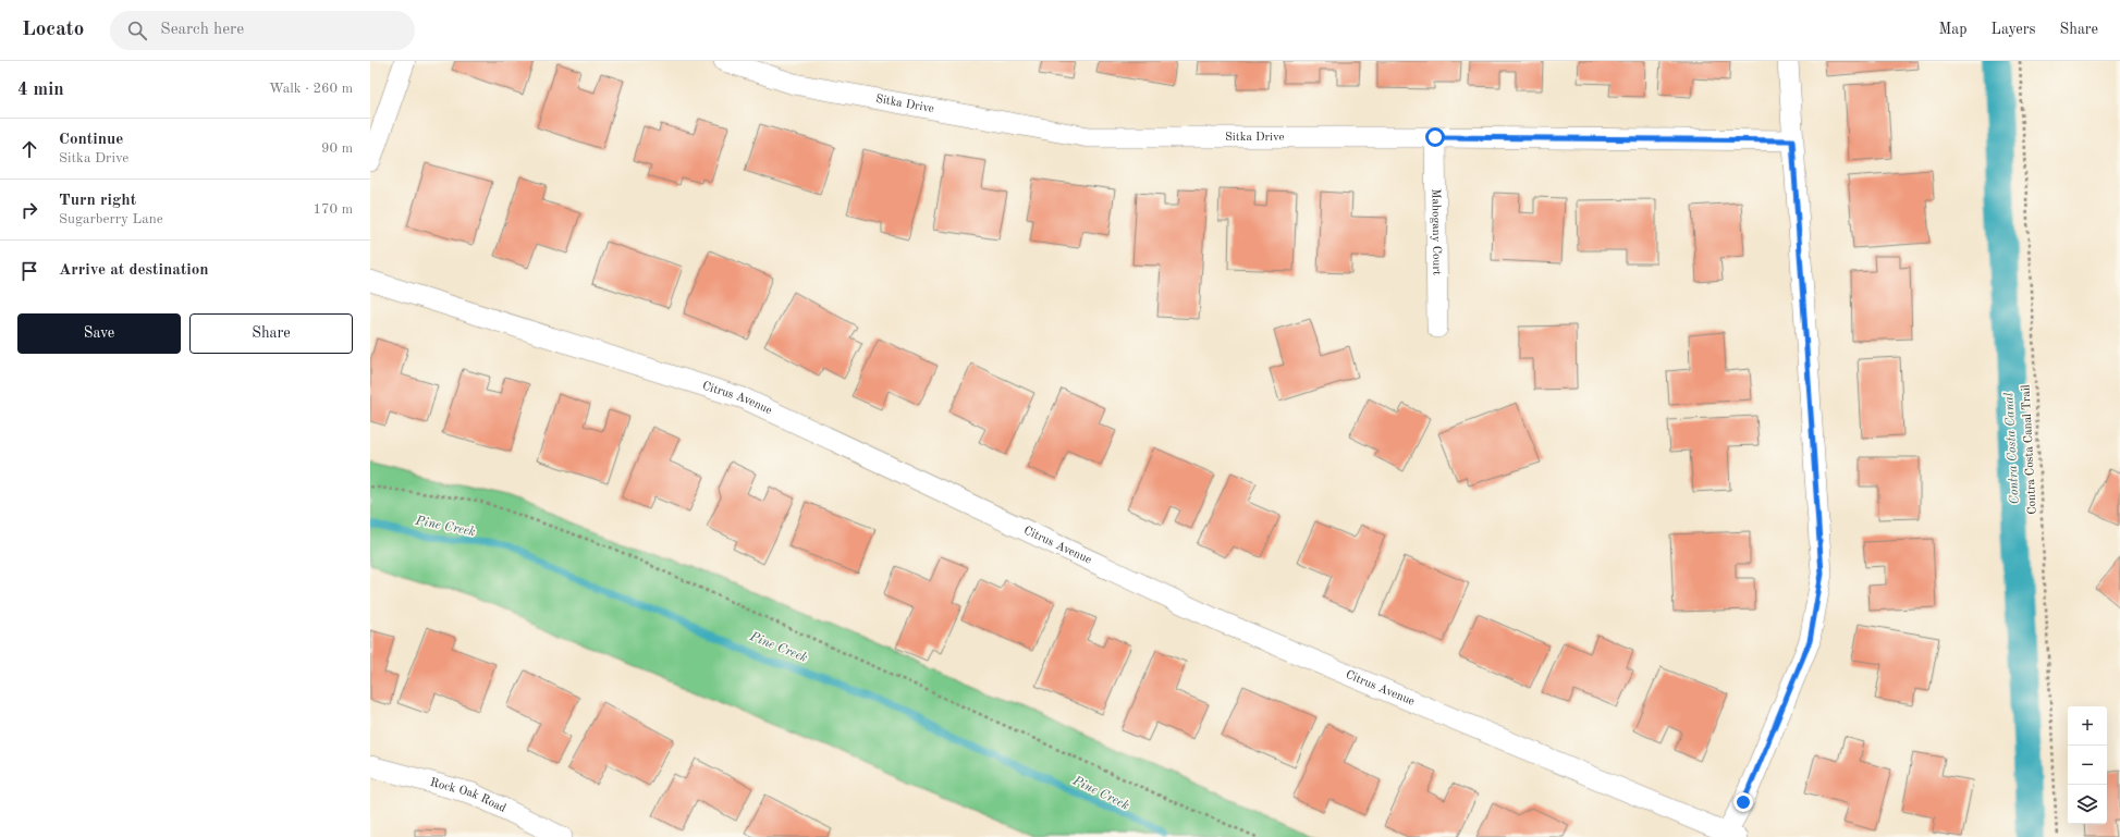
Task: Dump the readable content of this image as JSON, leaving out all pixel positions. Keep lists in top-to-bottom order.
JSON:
{
  "streets": {
    "street": [
      "Sitka Drive",
      "Mahogany Court",
      "Citrus Avenue",
      "Rock Oak Road"
    ],
    "path": ["Contra Costa Canal Trail"]
  },
  "crossings": [
    ["Sitka Drive", "Mahogany Court"]
  ],
  "water": ["Contra Costa Canal", "Pine Creek"],
  "page": {
    "header": "Locato",
    "search": "Search here",
    "nav": ["Map", "Layers", "Share"],
    "heading": ["4 min", "Walk · 260 m"],
    "list": [
      ["Continue", "Sitka Drive", "90 m"],
      ["Turn right", "Sugarberry Lane", "170 m"],
      "Arrive at destination"
    ],
    "buttons": ["Save", "Share"],
    "map_buttons": ["+", "−"]
  }
}
